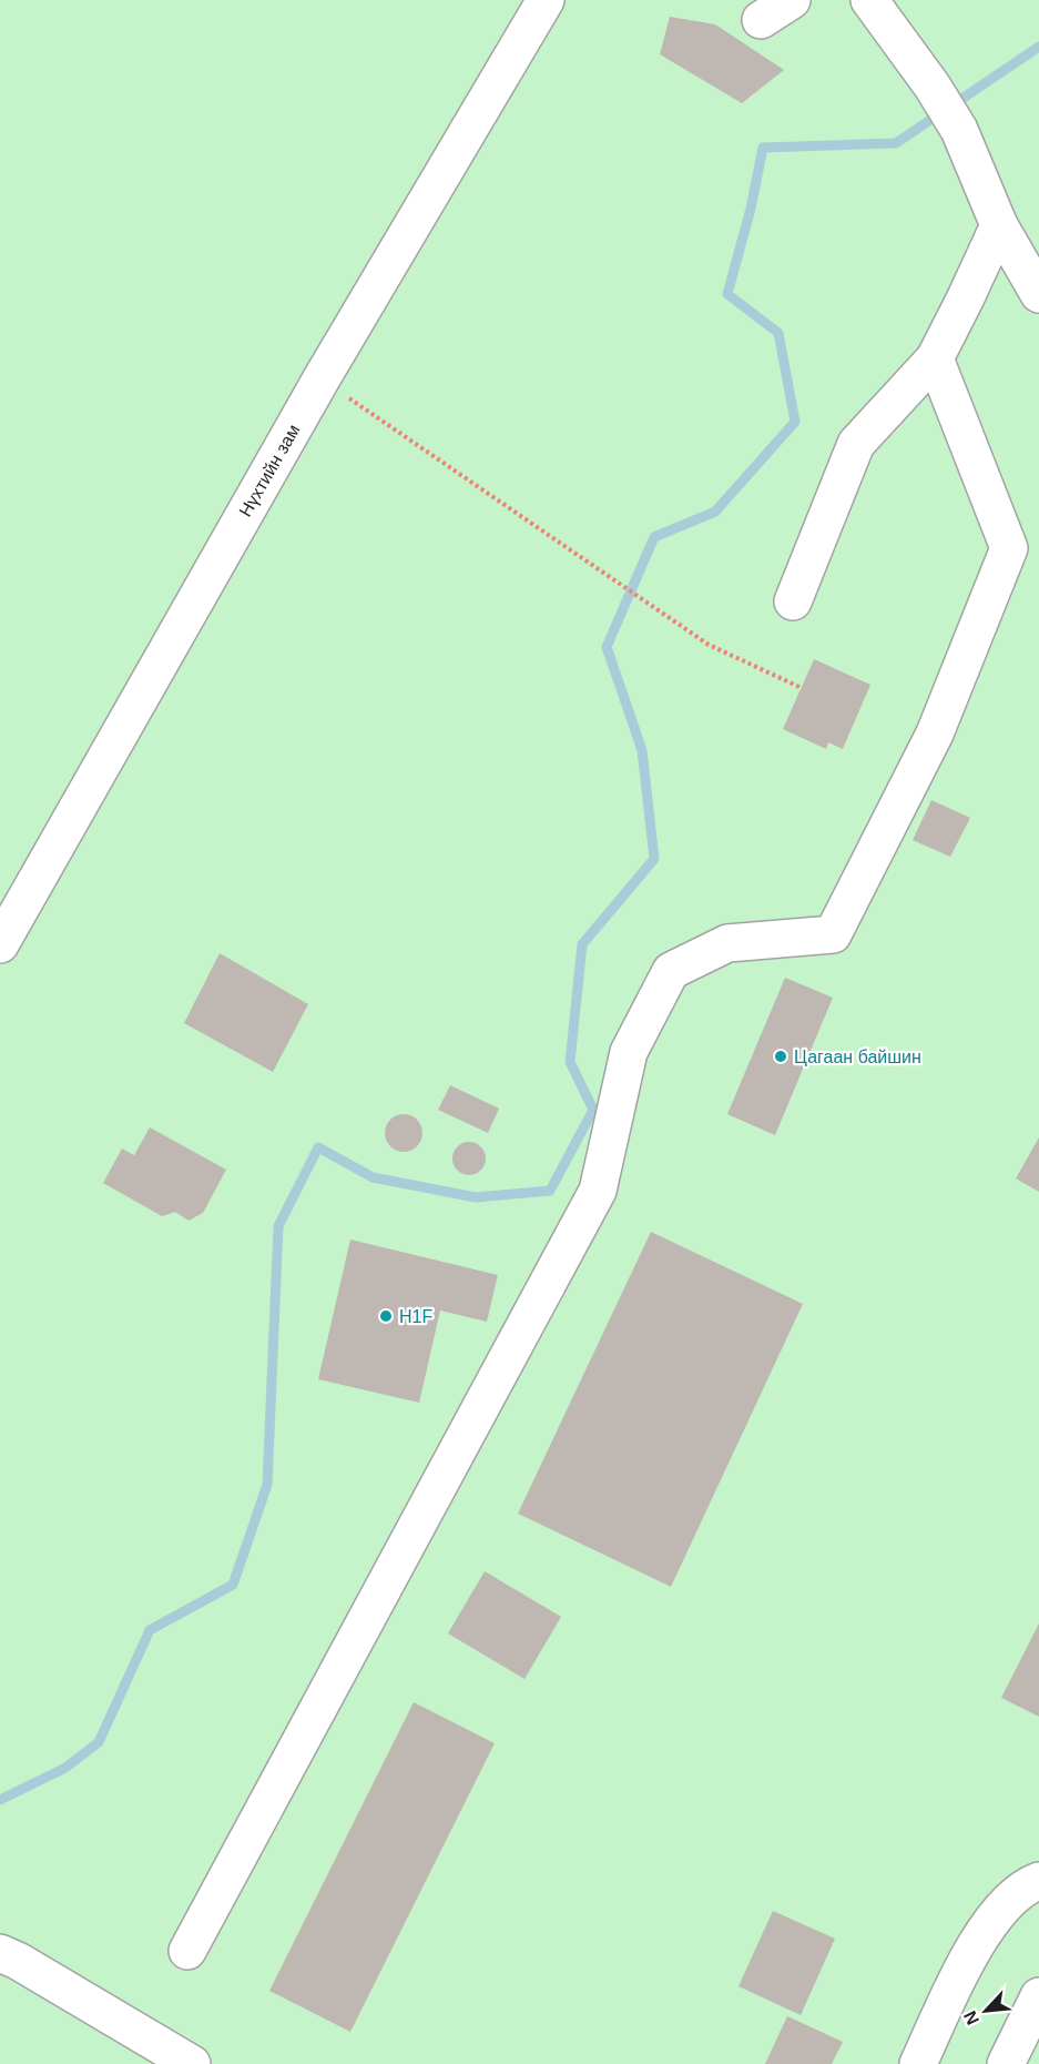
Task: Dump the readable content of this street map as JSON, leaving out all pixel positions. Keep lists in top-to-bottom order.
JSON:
{
  "streets": {
    "street": ["Нүхтийн зам"]
  },
  "places": ["Цагаан байшин", "H1F"],
  "north": "bottom left"
}
